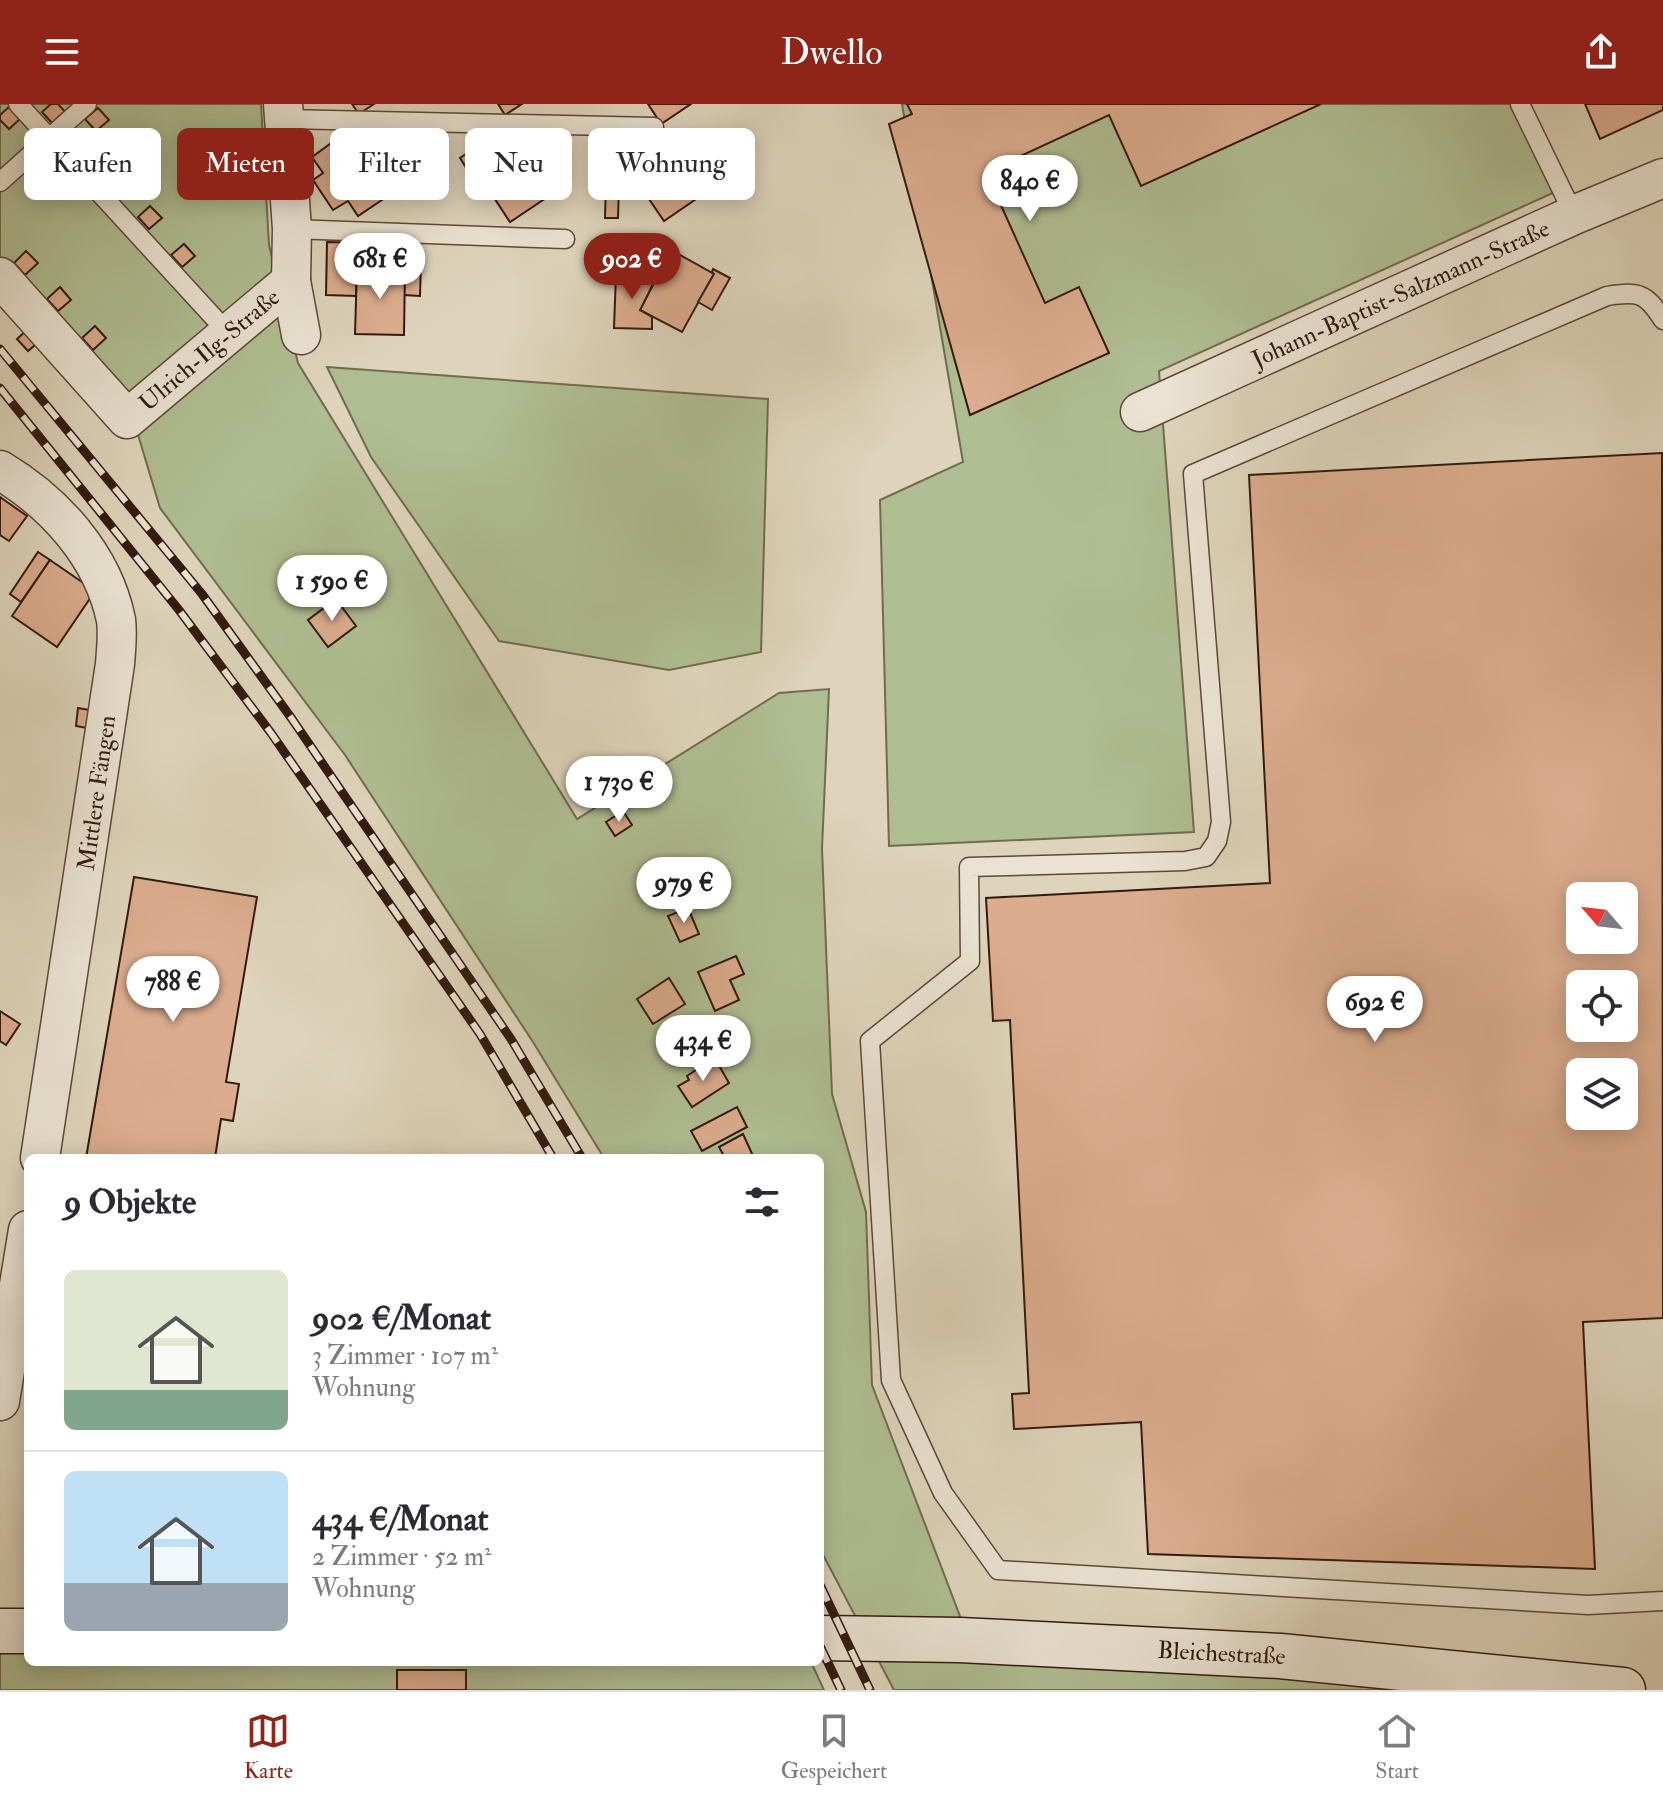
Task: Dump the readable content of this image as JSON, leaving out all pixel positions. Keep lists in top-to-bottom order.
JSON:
{
  "streets": {
    "main road": ["Bleichestraße"],
    "street": ["Johann-Baptist-Salzmann-Straße", "Ulrich-Ilg-Straße", "Mittlere Fängen"]
  },
  "north": "top left",
  "page": {
    "header": "Dwello",
    "chip": [
      "Kaufen",
      "Mieten",
      "Filter",
      "Neu",
      "Wohnung"
    ],
    "price": [
      "840 €",
      "681 €",
      "902 €",
      "1 590 €",
      "1 730 €",
      "979 €",
      "788 €",
      "692 €",
      "434 €"
    ],
    "heading": "9 Objekte",
    "list": [
      {
        "name": "902 €/Monat",
        "note": "3 Zimmer · 107 m² · Wohnung"
      },
      {
        "name": "434 €/Monat",
        "note": "2 Zimmer · 52 m² · Wohnung"
      }
    ],
    "tabs": ["Karte", "Gespeichert", "Start"]
  }
}
